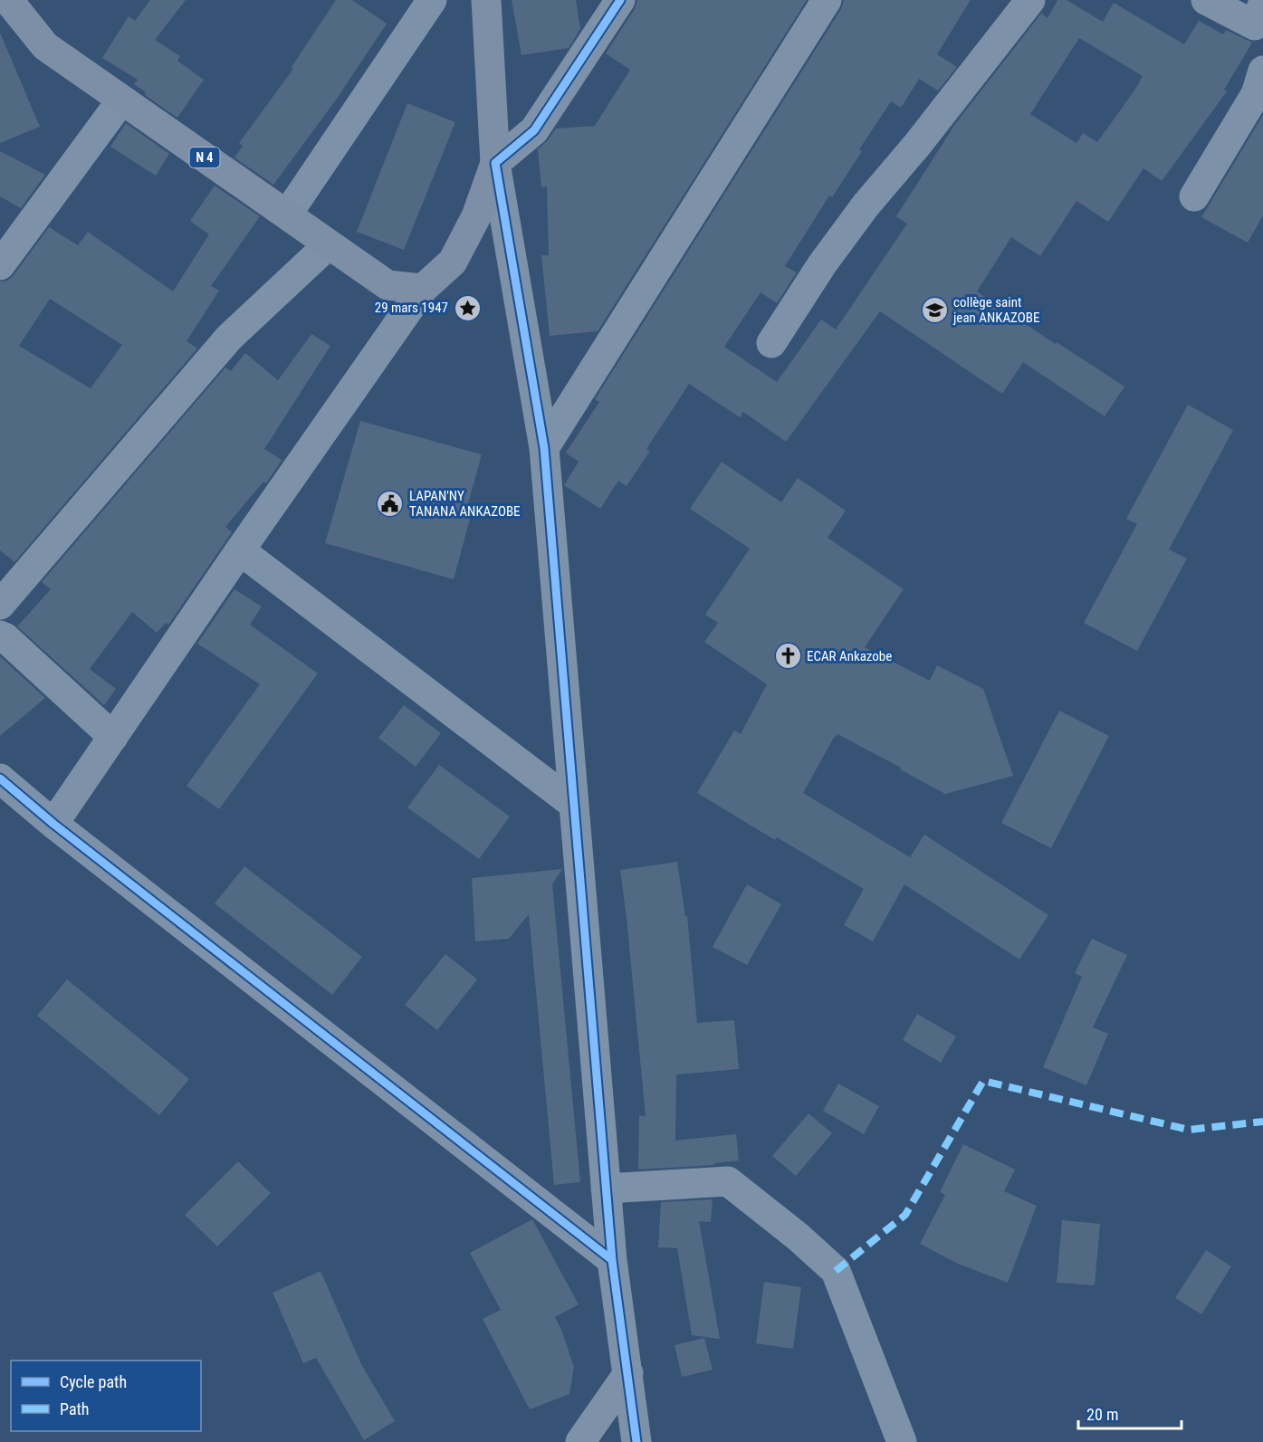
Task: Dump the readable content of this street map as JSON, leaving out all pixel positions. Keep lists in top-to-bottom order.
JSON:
{
  "streets": {
    "main road": ["N 4"]
  },
  "places": {
    "place": ["29 mars 1947"],
    "school or university": ["collège saint jean ANKAZOBE"],
    "public building": ["LAPAN'NY TANANA ANKAZOBE"],
    "church": ["ECAR Ankazobe"]
  },
  "legend": ["Cycle path", "Path"],
  "scale_bar": "20 m"
}
